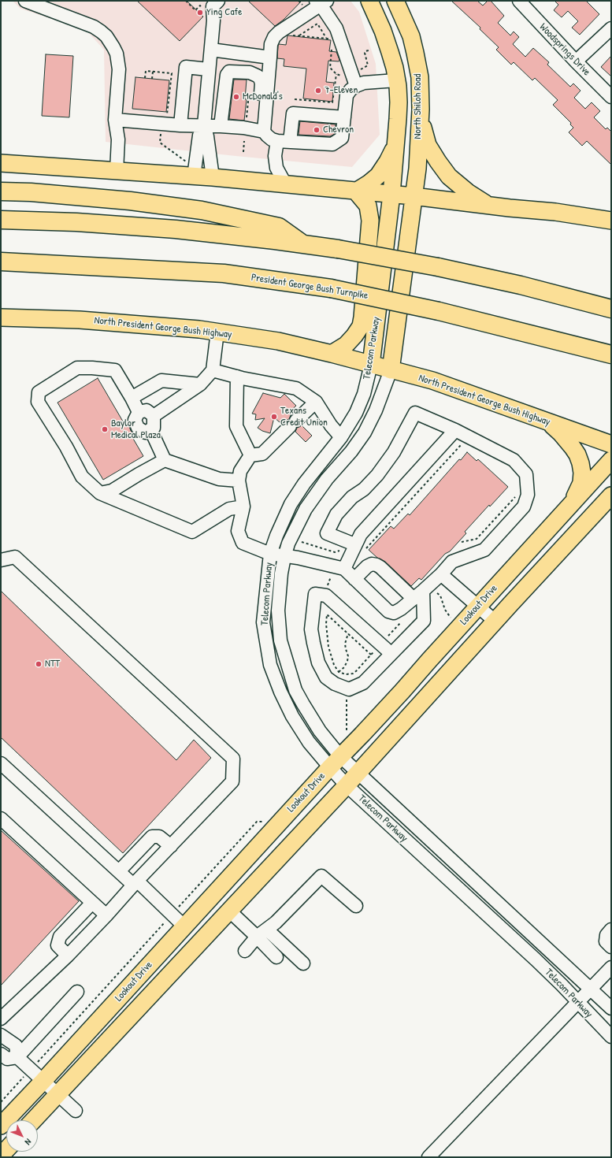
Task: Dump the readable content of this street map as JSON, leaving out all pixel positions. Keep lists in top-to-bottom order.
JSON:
{
  "streets": {
    "highway": ["President George Bush Turnpike"],
    "main road": [
      "North Shiloh Road",
      "North President George Bush Highway",
      "Telecom Parkway",
      "Lookout Drive"
    ],
    "street": ["Woodsprings Drive"]
  },
  "crossings": [
    ["North Shiloh Road", "Telecom Parkway"],
    ["North President George Bush Highway", "Telecom Parkway"],
    ["Telecom Parkway", "Lookout Drive"]
  ],
  "places": [
    "Ying Cafe",
    "7-Eleven",
    "McDonald's",
    "Chevron",
    "Texans Credit Union",
    "Baylor Medical Plaza",
    "NTT"
  ],
  "north": "bottom right"
}
